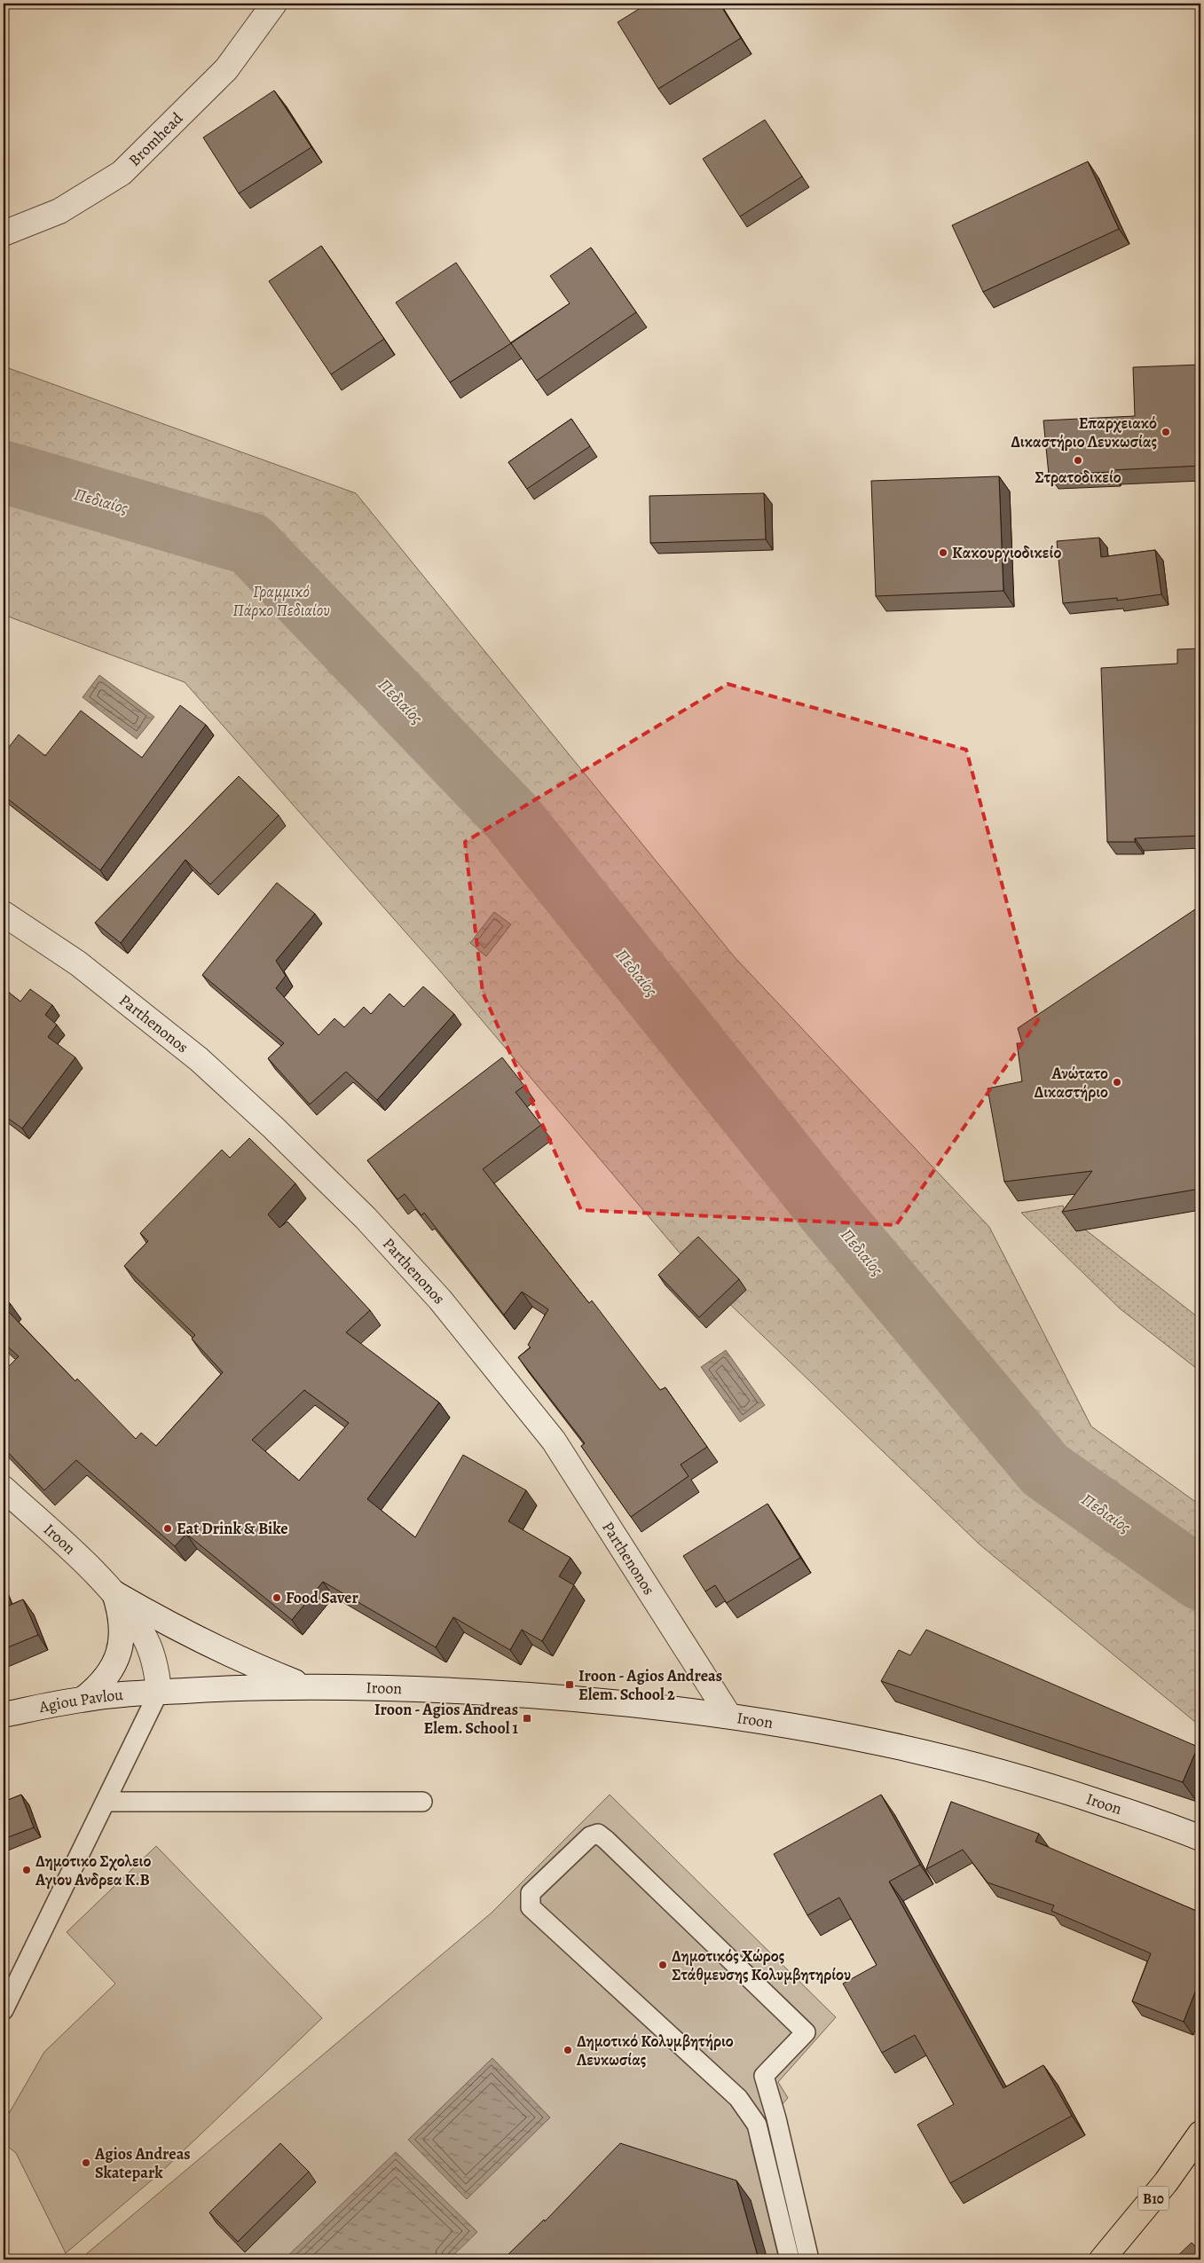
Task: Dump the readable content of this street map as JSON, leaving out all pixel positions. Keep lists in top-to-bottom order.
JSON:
{
  "streets": {
    "main road": ["B10"],
    "street": [
      "Bromhead",
      "Parthenonos",
      "Iroon",
      "Agiou Pavlou"
    ]
  },
  "crossings": [
    ["Parthenonos", "Iroon"],
    ["Iroon", "Agiou Pavlou"]
  ],
  "water": ["Πεδιαίος"],
  "parks": ["Γραμμικό Πάρκο Πεδιαίου"],
  "places": {
    "other": [
      "Επαρχειακό Δικαστήριο Λευκωσίας",
      "Στρατοδικείο",
      "Κακουργιοδικείο",
      "Ανώτατο Δικαστήριο",
      "Eat Drink & Bike",
      "Food Saver",
      "Δημοτικο Σχολειο Αγιου Ανδρεα Κ.Β",
      "Δημοτικός Χώρος Στάθμευσης Κολυμβητηρίου",
      "Δημοτικό Κολυμβητήριο Λευκωσίας",
      "Agios Andreas Skatepark"
    ],
    "transit": ["Iroon - Agios Andreas Elem. School 2", "Iroon - Agios Andreas Elem. School 1"]
  }
}
